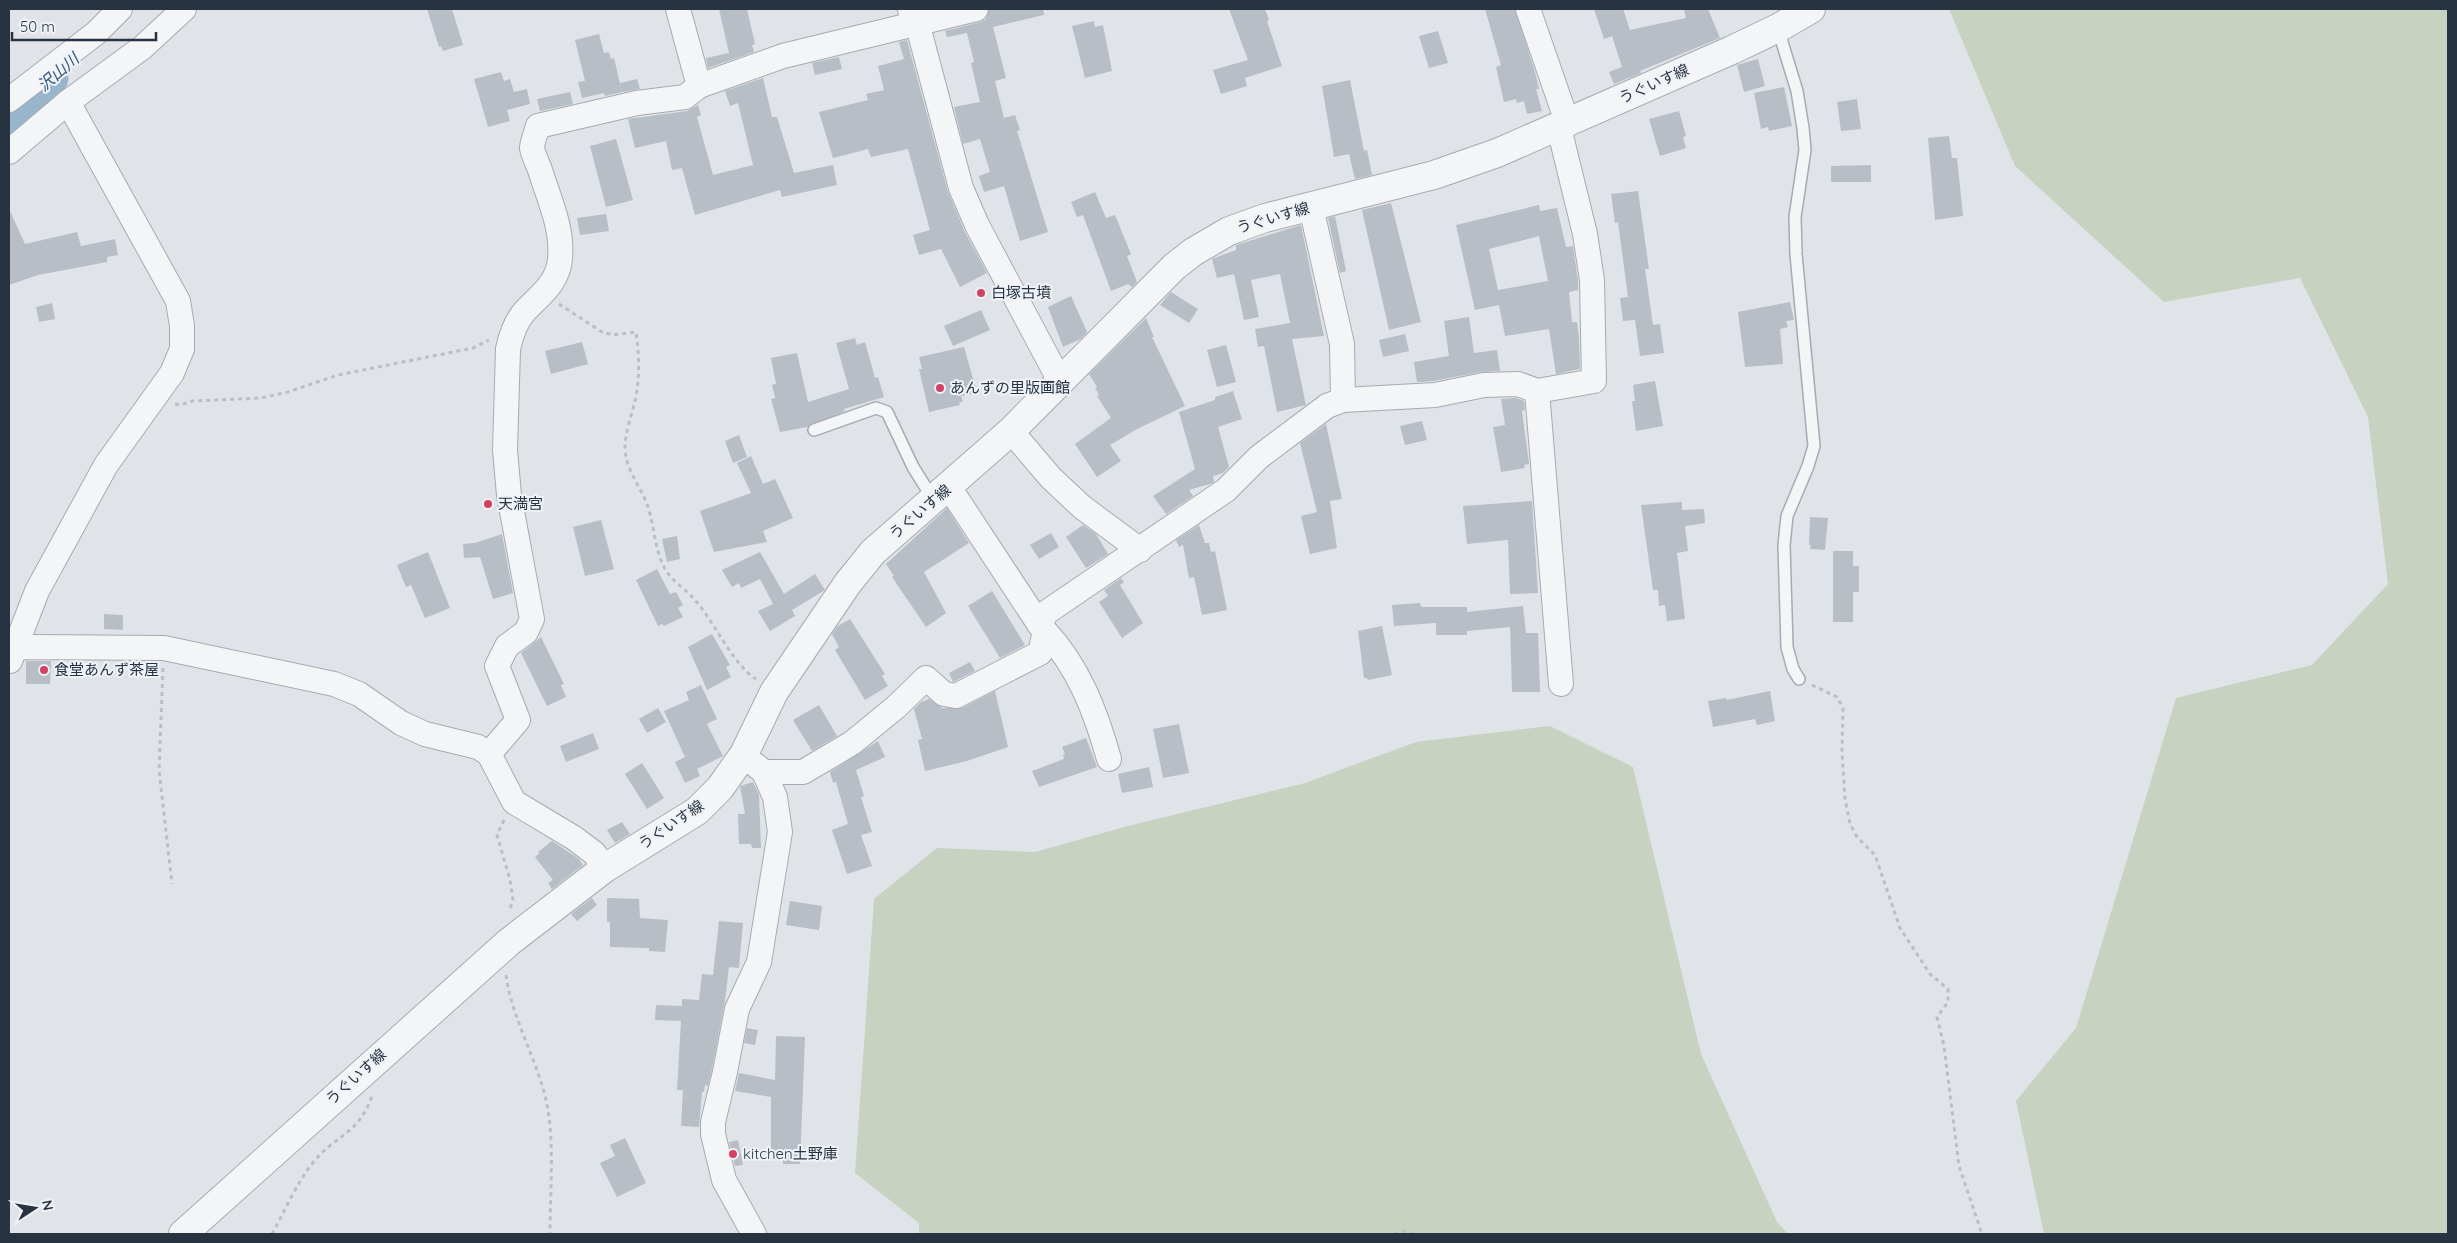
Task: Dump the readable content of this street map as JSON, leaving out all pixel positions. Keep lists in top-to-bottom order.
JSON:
{
  "streets": {
    "street": ["うぐいす線"]
  },
  "water": ["沢山川"],
  "places": [
    "白塚古墳",
    "あんずの里版画館",
    "天満宮",
    "食堂あんず茶屋",
    "kitchen土野庫"
  ],
  "scale_bar": "50 m",
  "north": "right"
}
